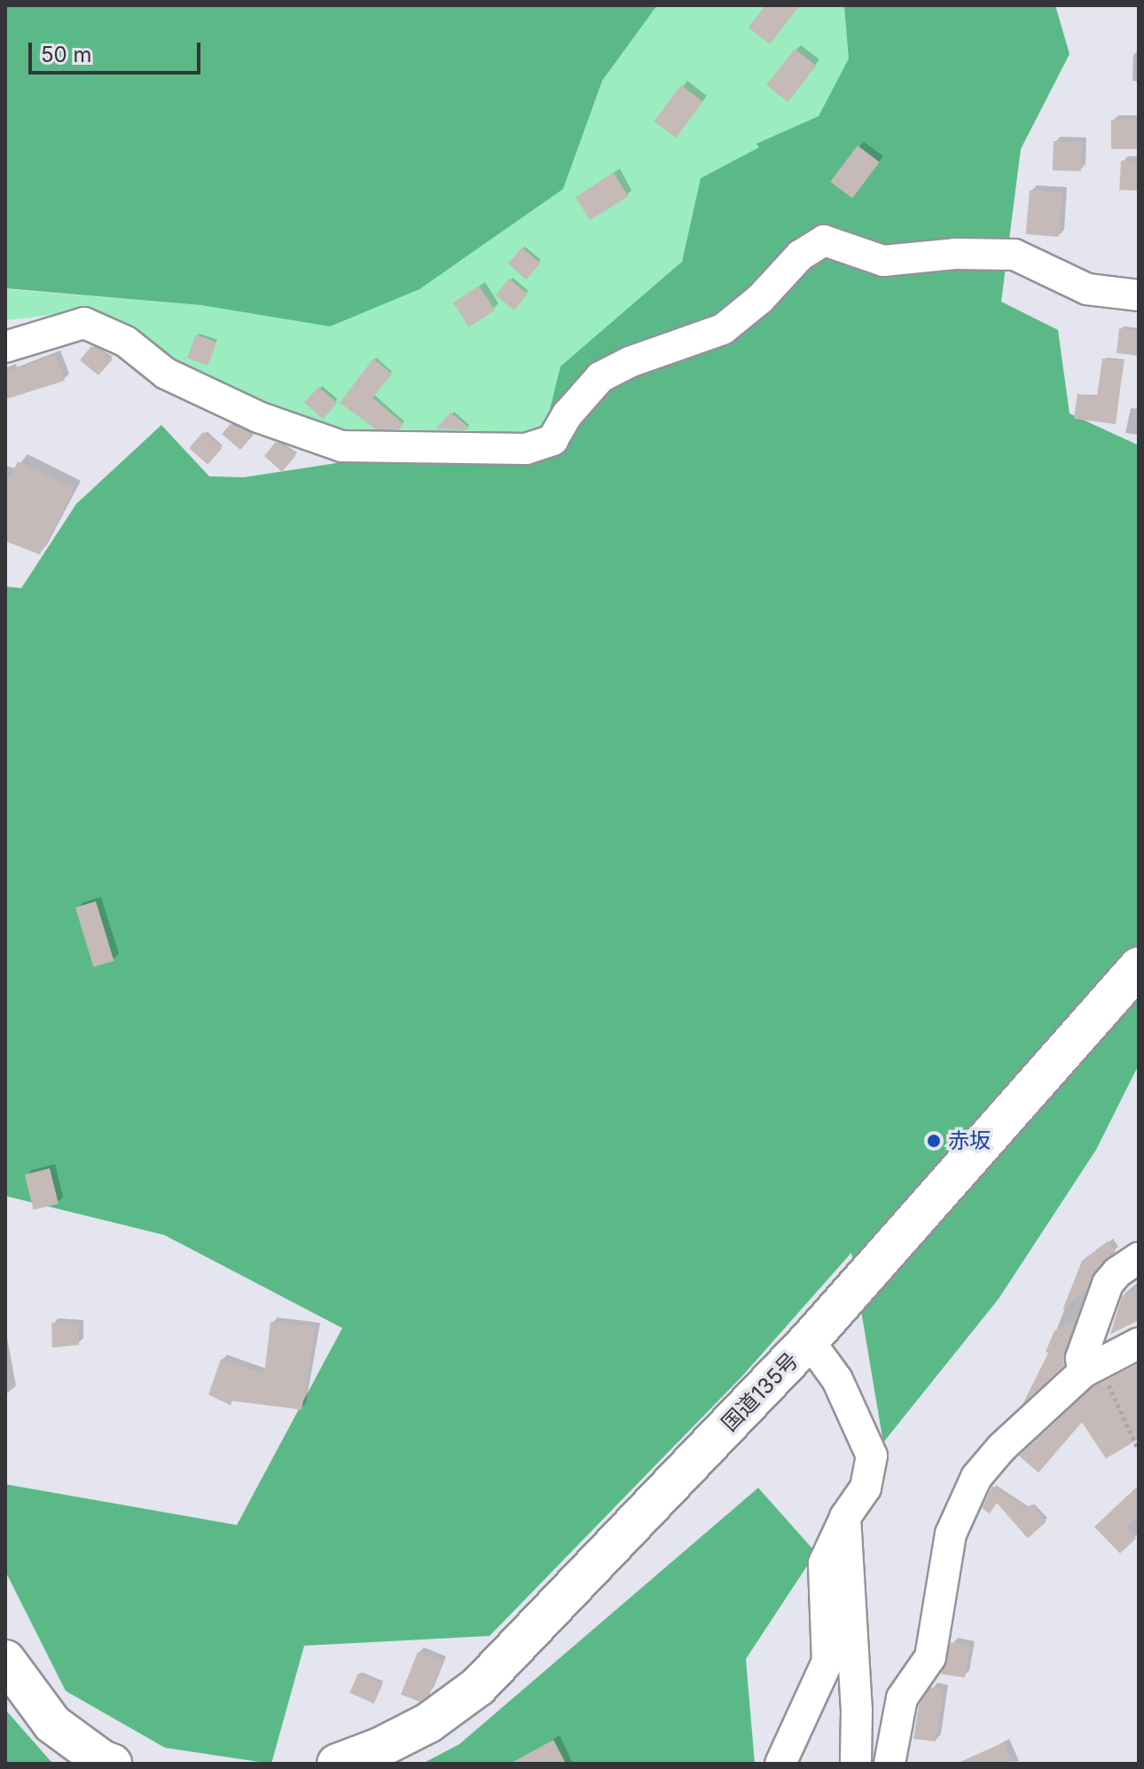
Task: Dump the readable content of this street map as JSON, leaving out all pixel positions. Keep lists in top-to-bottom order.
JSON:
{
  "streets": {
    "highway": ["国道135号"]
  },
  "places": ["赤坂"],
  "scale_bar": "50 m"
}
